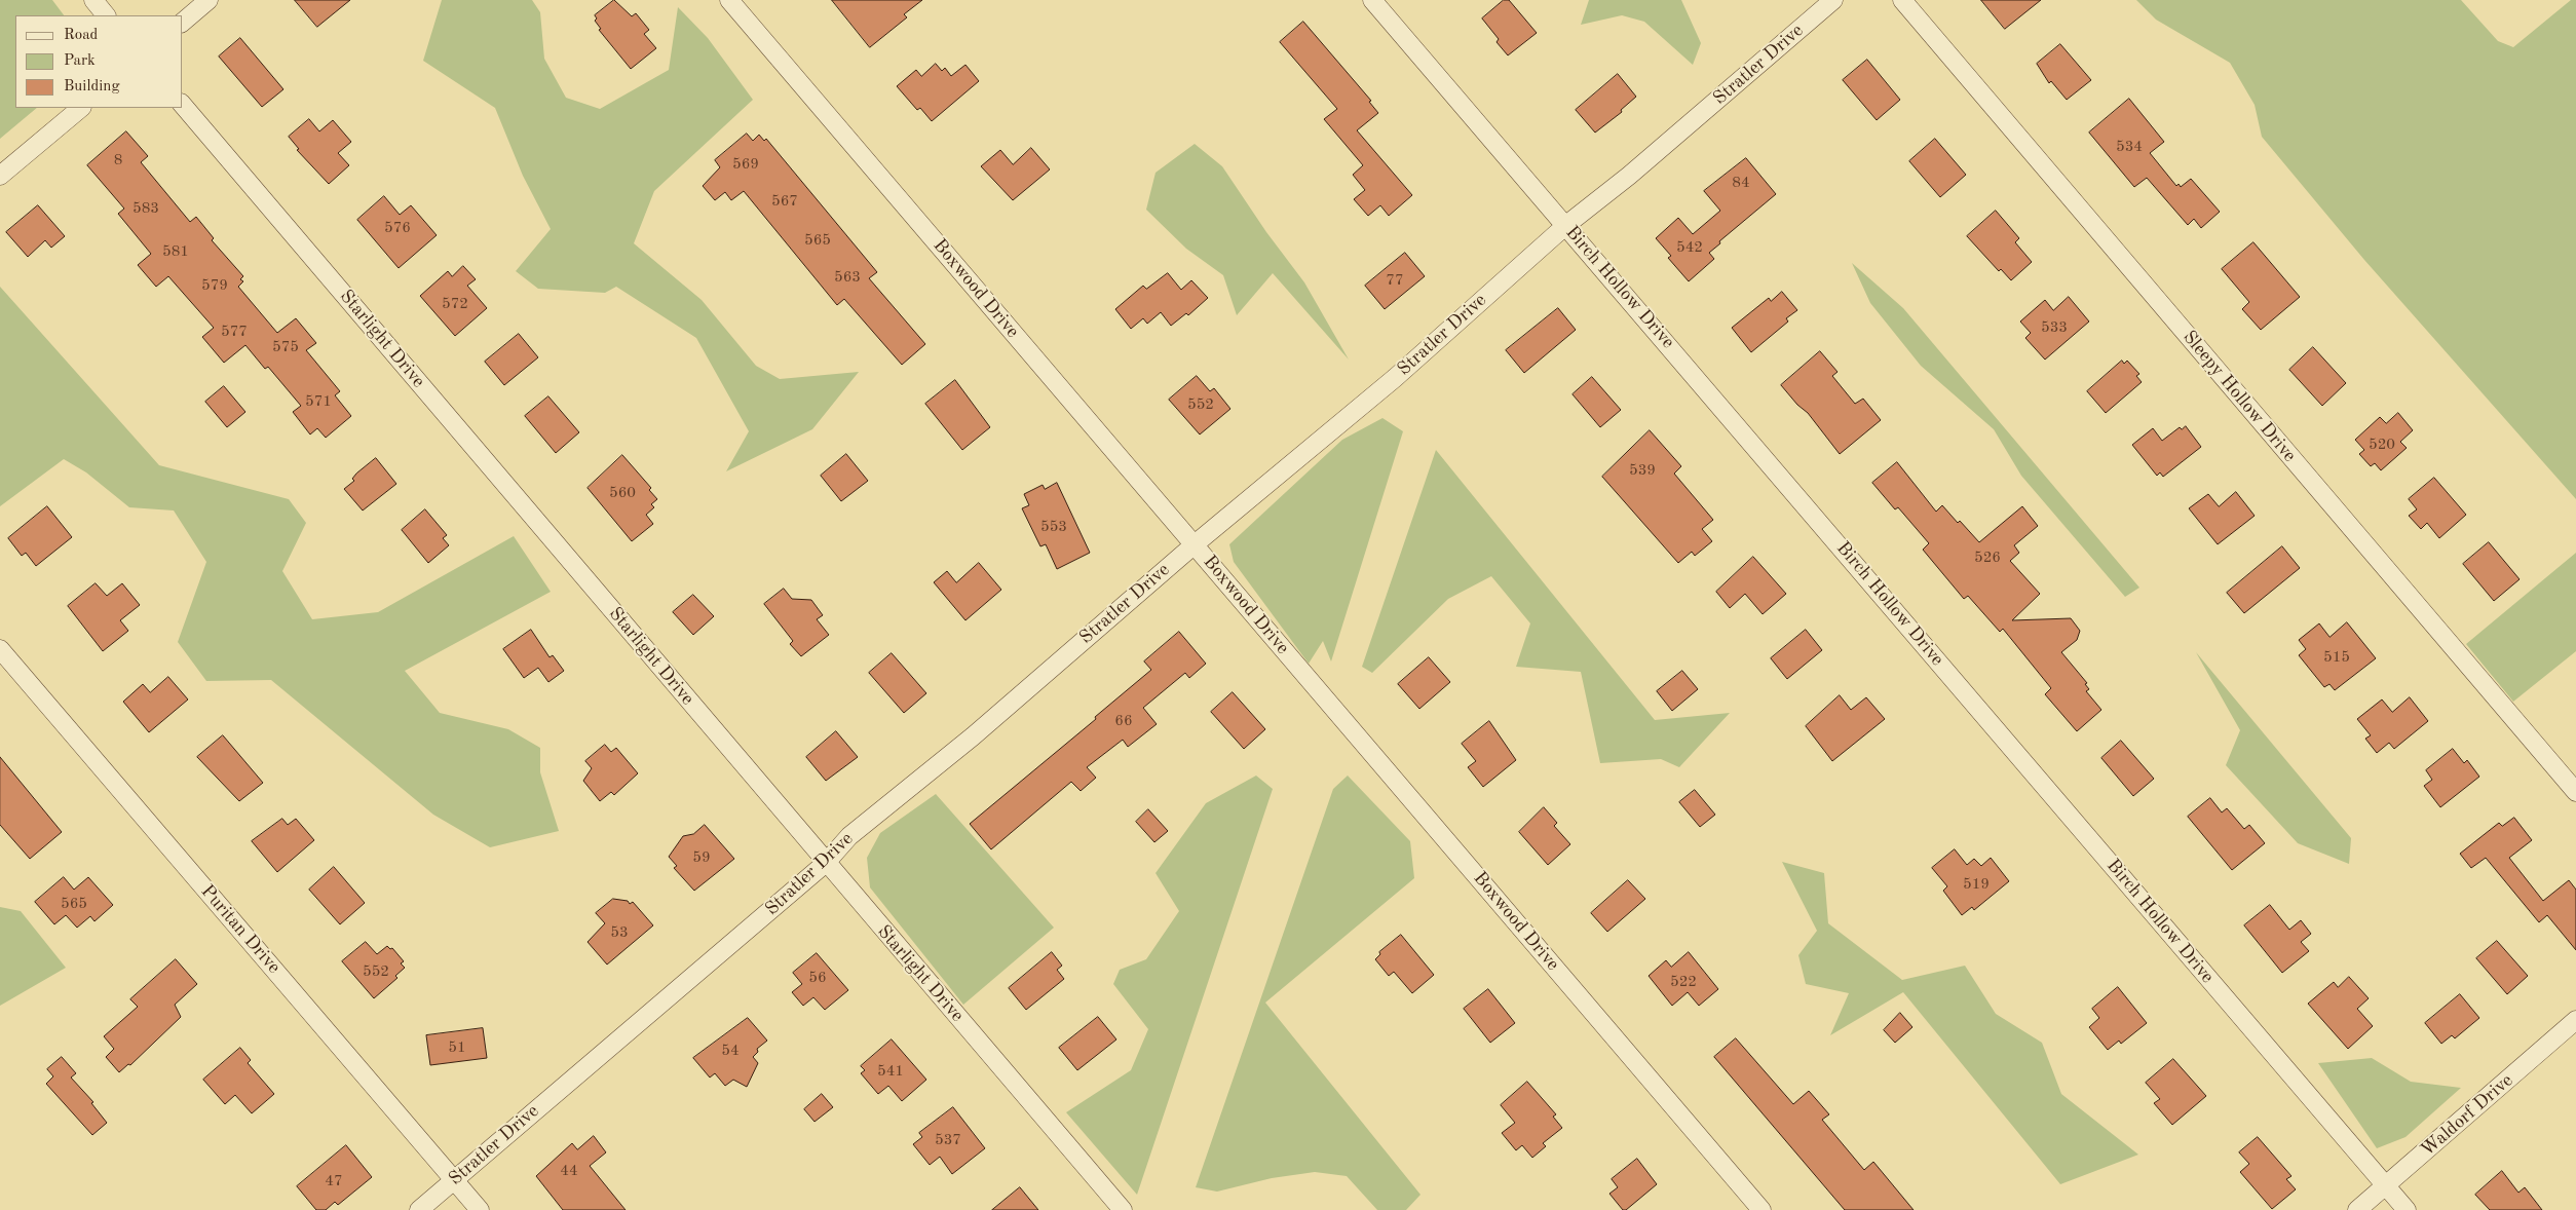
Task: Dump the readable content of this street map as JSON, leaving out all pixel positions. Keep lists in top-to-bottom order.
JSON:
{
  "streets": {
    "street": [
      "Stratler Drive",
      "Birch Hollow Drive",
      "Boxwood Drive",
      "Starlight Drive",
      "Sleepy Hollow Drive",
      "Puritan Drive",
      "Waldorf Drive"
    ]
  },
  "crossings": [
    ["Stratler Drive", "Birch Hollow Drive"],
    ["Stratler Drive", "Boxwood Drive"],
    ["Stratler Drive", "Starlight Drive"],
    ["Stratler Drive", "Puritan Drive"],
    ["Birch Hollow Drive", "Waldorf Drive"]
  ],
  "house_numbers": [
    "534",
    "8",
    "569",
    "84",
    "567",
    "583",
    "576",
    "565",
    "542",
    "581",
    "563",
    "77",
    "579",
    "572",
    "533",
    "577",
    "575",
    "571",
    "552",
    "520",
    "539",
    "560",
    "553",
    "526",
    "515",
    "66",
    "59",
    "519",
    "565",
    "53",
    "552",
    "56",
    "522",
    "51",
    "54",
    "541",
    "537",
    "44",
    "47"
  ],
  "legend": ["Road", "Park", "Building"]
}
